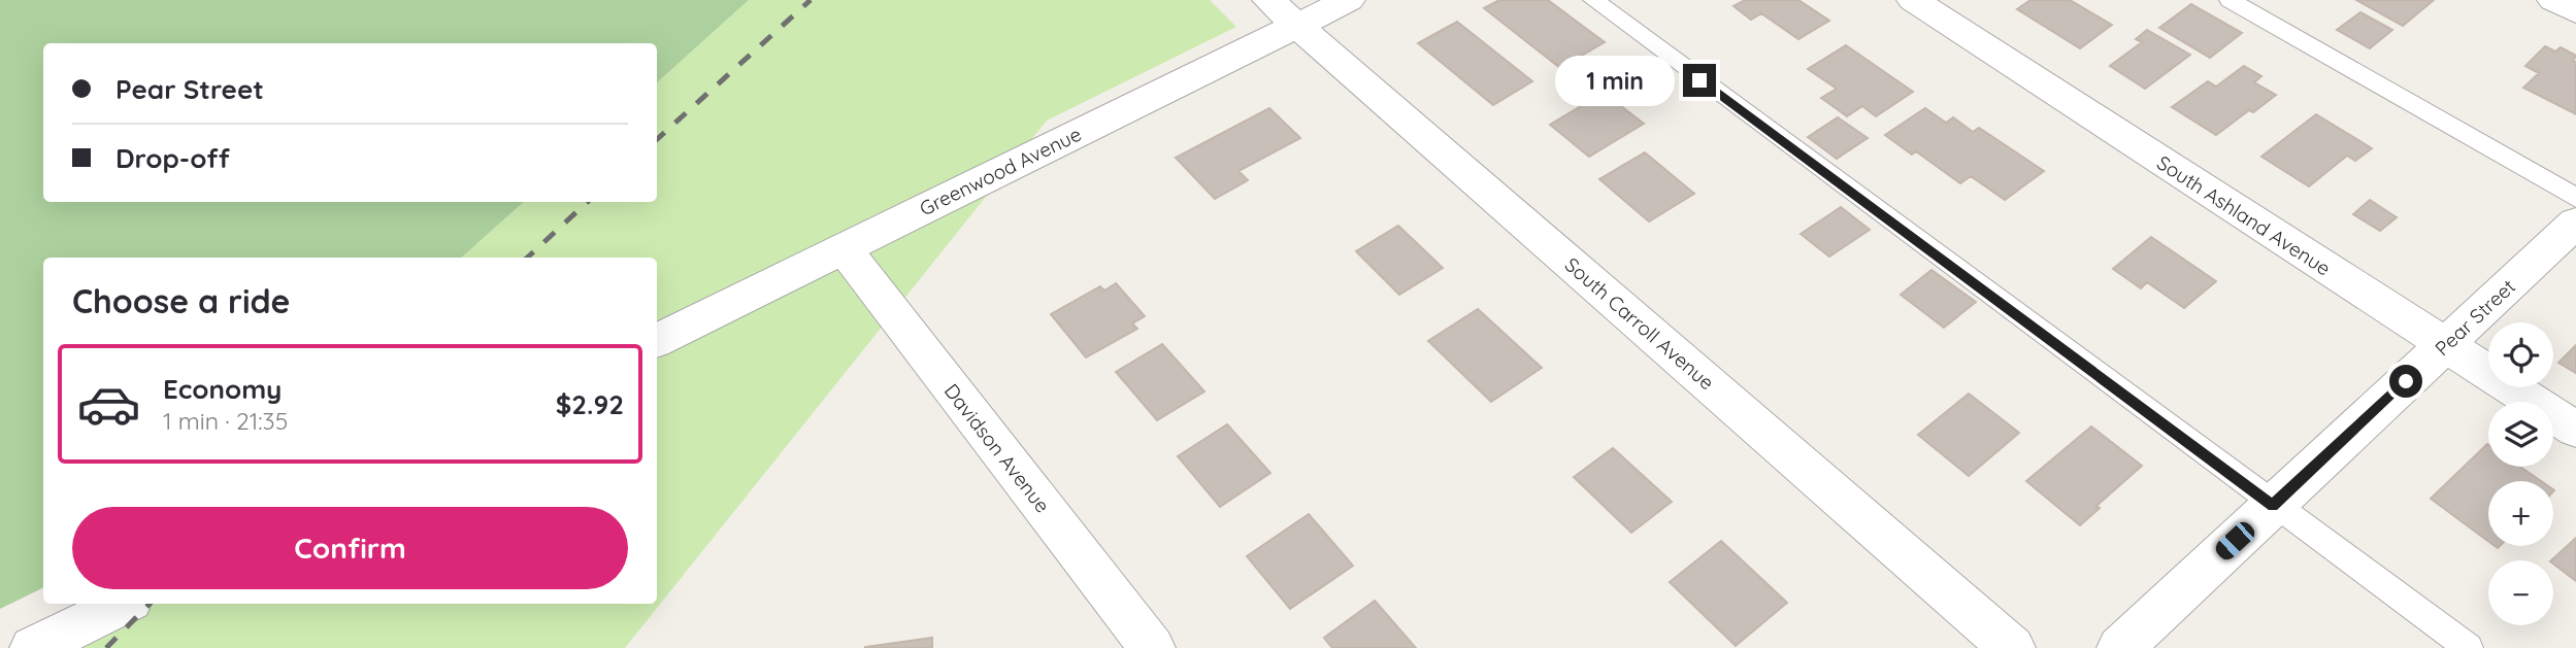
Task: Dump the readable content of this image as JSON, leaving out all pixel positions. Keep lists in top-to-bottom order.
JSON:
{
  "streets": {
    "street": [
      "Greenwood Avenue",
      "South Ashland Avenue",
      "Pear Street",
      "South Carroll Avenue",
      "Davidson Avenue"
    ]
  },
  "crossings": [
    ["Greenwood Avenue", "South Carroll Avenue"],
    ["Greenwood Avenue", "Davidson Avenue"],
    ["South Ashland Avenue", "Pear Street"]
  ],
  "page": {
    "banner": ["Pear Street", "Drop-off"],
    "bubble": "1 min",
    "heading": "Choose a ride",
    "map_buttons": ["+", "−"],
    "list": [
      {
        "name": "Economy",
        "note": "1 min · 21:35",
        "value": "$2.92"
      }
    ],
    "buttons": "Confirm"
  }
}
